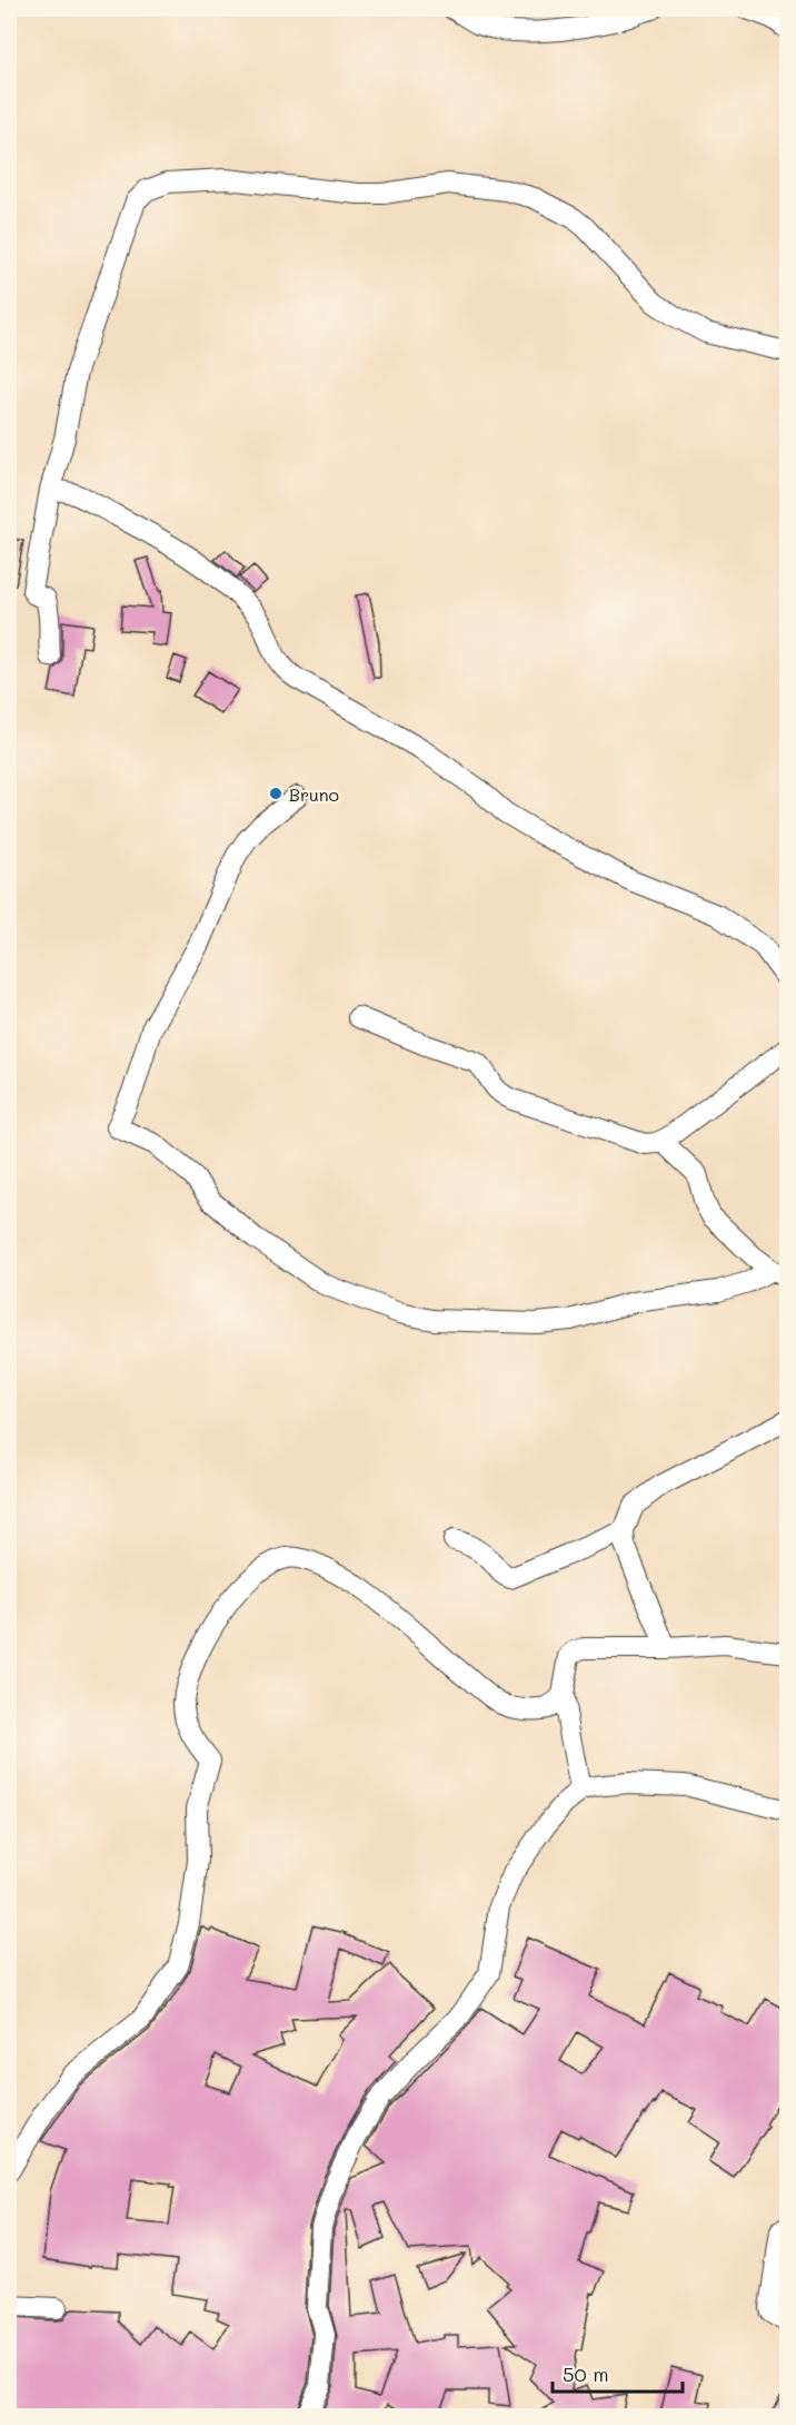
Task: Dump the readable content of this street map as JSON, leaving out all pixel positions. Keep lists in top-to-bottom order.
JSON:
{
  "places": ["Bruno"],
  "scale_bar": "50 m"
}
